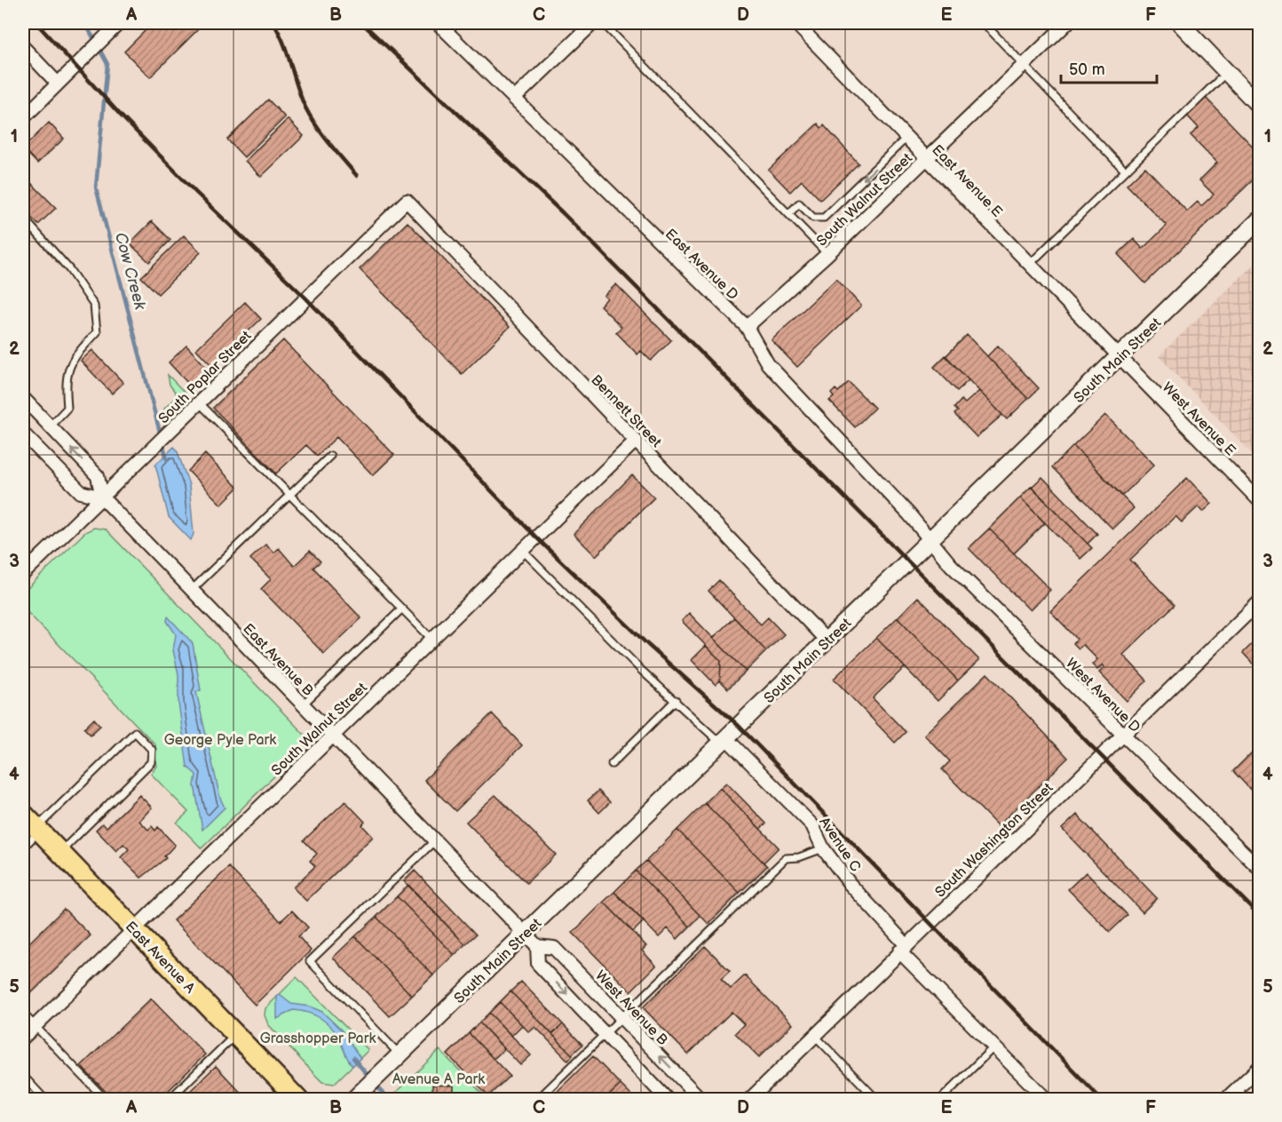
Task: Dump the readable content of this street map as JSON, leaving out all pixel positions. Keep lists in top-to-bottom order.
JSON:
{
  "streets": {
    "main road": ["East Avenue A"],
    "street": [
      "East Avenue E",
      "South Walnut Street",
      "East Avenue D",
      "South Main Street",
      "South Poplar Street",
      "Bennett Street",
      "West Avenue E",
      "East Avenue B",
      "West Avenue D",
      "South Washington Street",
      "Avenue C",
      "West Avenue B"
    ]
  },
  "crossings": [
    ["East Avenue E", "South Walnut Street"],
    ["East Avenue E", "South Main Street"],
    ["East Avenue E", "West Avenue E"],
    ["South Walnut Street", "East Avenue D"],
    ["South Walnut Street", "Bennett Street"],
    ["South Walnut Street", "East Avenue B"],
    ["South Walnut Street", "East Avenue A"],
    ["East Avenue D", "South Main Street"],
    ["East Avenue D", "West Avenue D"],
    ["South Main Street", "Bennett Street"],
    ["South Main Street", "West Avenue E"],
    ["South Main Street", "East Avenue B"],
    ["South Main Street", "West Avenue D"],
    ["South Main Street", "Avenue C"],
    ["South Main Street", "West Avenue B"],
    ["South Poplar Street", "Bennett Street"],
    ["South Poplar Street", "East Avenue B"],
    ["East Avenue B", "West Avenue B"],
    ["West Avenue D", "South Washington Street"],
    ["South Washington Street", "Avenue C"]
  ],
  "water": ["Cow Creek"],
  "parks": ["George Pyle Park", "Grasshopper Park", "Avenue A Park"],
  "scale_bar": "50 m",
  "grid": {
    "columns": [
      "A",
      "B",
      "C",
      "D",
      "E",
      "F"
    ],
    "rows": [
      "1",
      "2",
      "3",
      "4",
      "5"
    ]
  }
}
